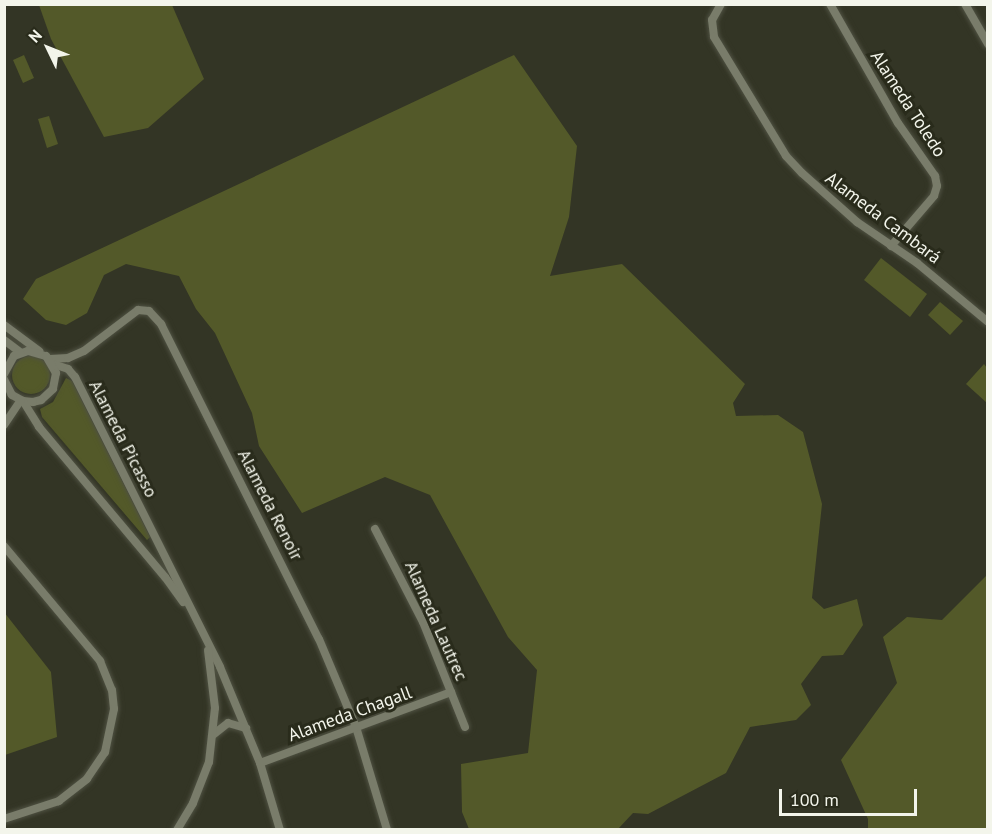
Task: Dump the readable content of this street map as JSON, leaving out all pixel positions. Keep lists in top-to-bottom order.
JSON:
{
  "streets": {
    "street": [
      "Alameda Toledo",
      "Alameda Cambará",
      "Alameda Picasso",
      "Alameda Renoir",
      "Alameda Lautrec",
      "Alameda Chagall"
    ]
  },
  "crossings": [
    ["Alameda Toledo", "Alameda Cambará"],
    ["Alameda Picasso", "Alameda Renoir"],
    ["Alameda Picasso", "Alameda Chagall"],
    ["Alameda Renoir", "Alameda Chagall"],
    ["Alameda Lautrec", "Alameda Chagall"]
  ],
  "scale_bar": "100 m",
  "north": "top left"
}
